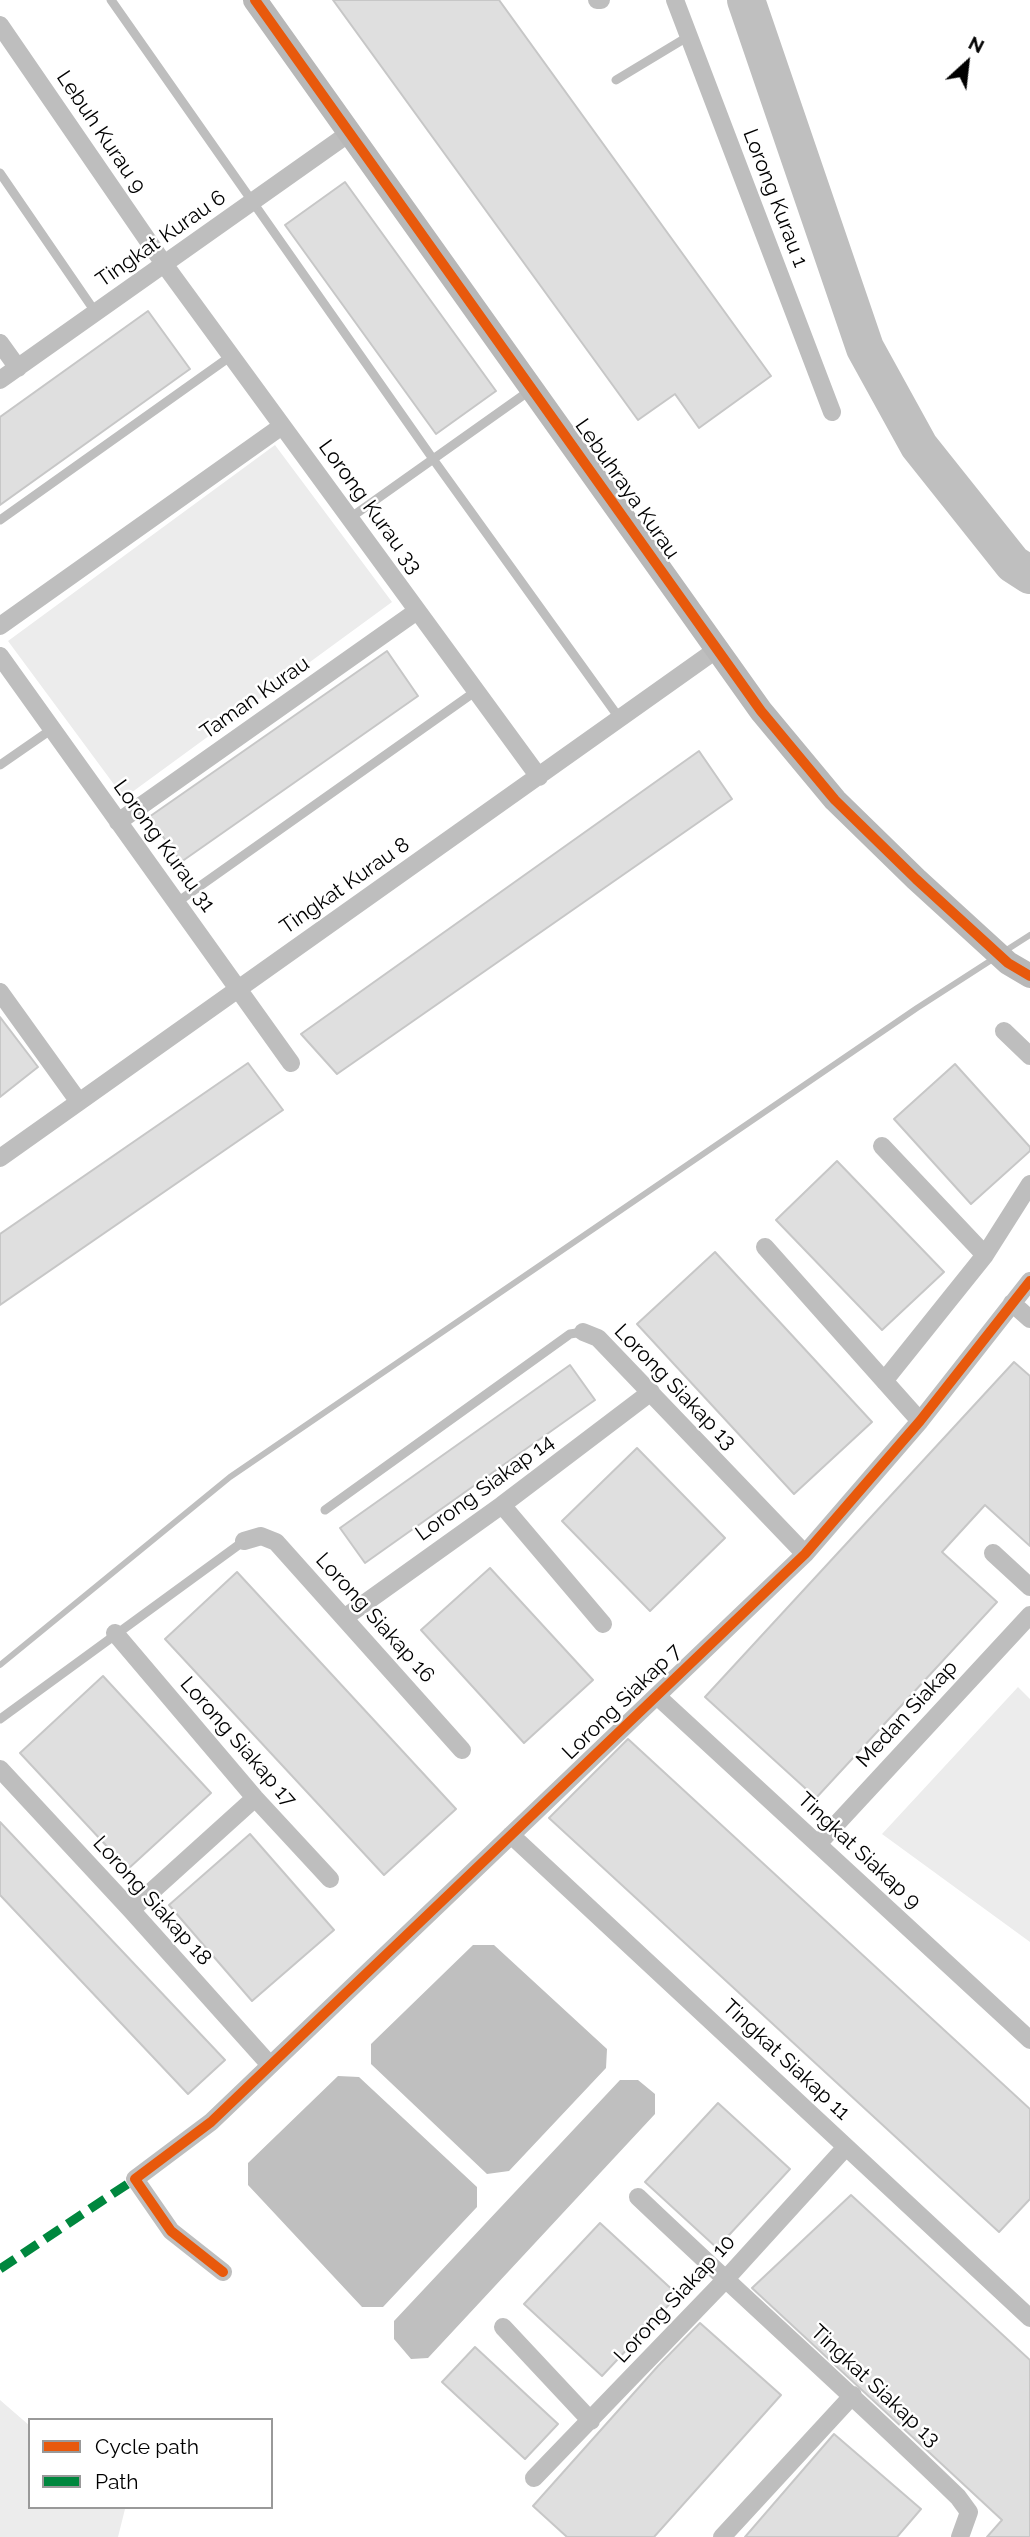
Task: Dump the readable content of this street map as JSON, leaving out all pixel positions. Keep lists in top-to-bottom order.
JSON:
{
  "streets": {
    "street": [
      "Lebuh Kurau 9",
      "Lorong Kurau 1",
      "Tingkat Kurau 6",
      "Lebuhraya Kurau",
      "Lorong Kurau 33",
      "Taman Kurau",
      "Lorong Kurau 31",
      "Tingkat Kurau 8",
      "Lorong Siakap 13",
      "Lorong Siakap 14",
      "Lorong Siakap 16",
      "Lorong Siakap 7",
      "Medan Siakap",
      "Lorong Siakap 17",
      "Tingkat Siakap 9",
      "Lorong Siakap 18",
      "Tingkat Siakap 11",
      "Lorong Siakap 10",
      "Tingkat Siakap 13"
    ]
  },
  "crossings": [
    ["Lebuh Kurau 9", "Tingkat Kurau 6"],
    ["Lebuh Kurau 9", "Lorong Kurau 33"],
    ["Tingkat Kurau 6", "Lebuhraya Kurau"],
    ["Tingkat Kurau 6", "Lorong Kurau 33"],
    ["Lebuhraya Kurau", "Tingkat Kurau 8"],
    ["Lorong Kurau 33", "Taman Kurau"],
    ["Lorong Kurau 33", "Tingkat Kurau 8"],
    ["Taman Kurau", "Lorong Kurau 31"],
    ["Lorong Kurau 31", "Tingkat Kurau 8"],
    ["Lorong Siakap 13", "Lorong Siakap 14"],
    ["Lorong Siakap 13", "Lorong Siakap 7"],
    ["Lorong Siakap 14", "Lorong Siakap 16"],
    ["Lorong Siakap 7", "Tingkat Siakap 9"],
    ["Lorong Siakap 7", "Lorong Siakap 18"],
    ["Lorong Siakap 7", "Tingkat Siakap 11"],
    ["Medan Siakap", "Tingkat Siakap 9"],
    ["Tingkat Siakap 11", "Lorong Siakap 10"],
    ["Lorong Siakap 10", "Tingkat Siakap 13"]
  ],
  "legend": ["Cycle path", "Path"],
  "north": "top right"
}
